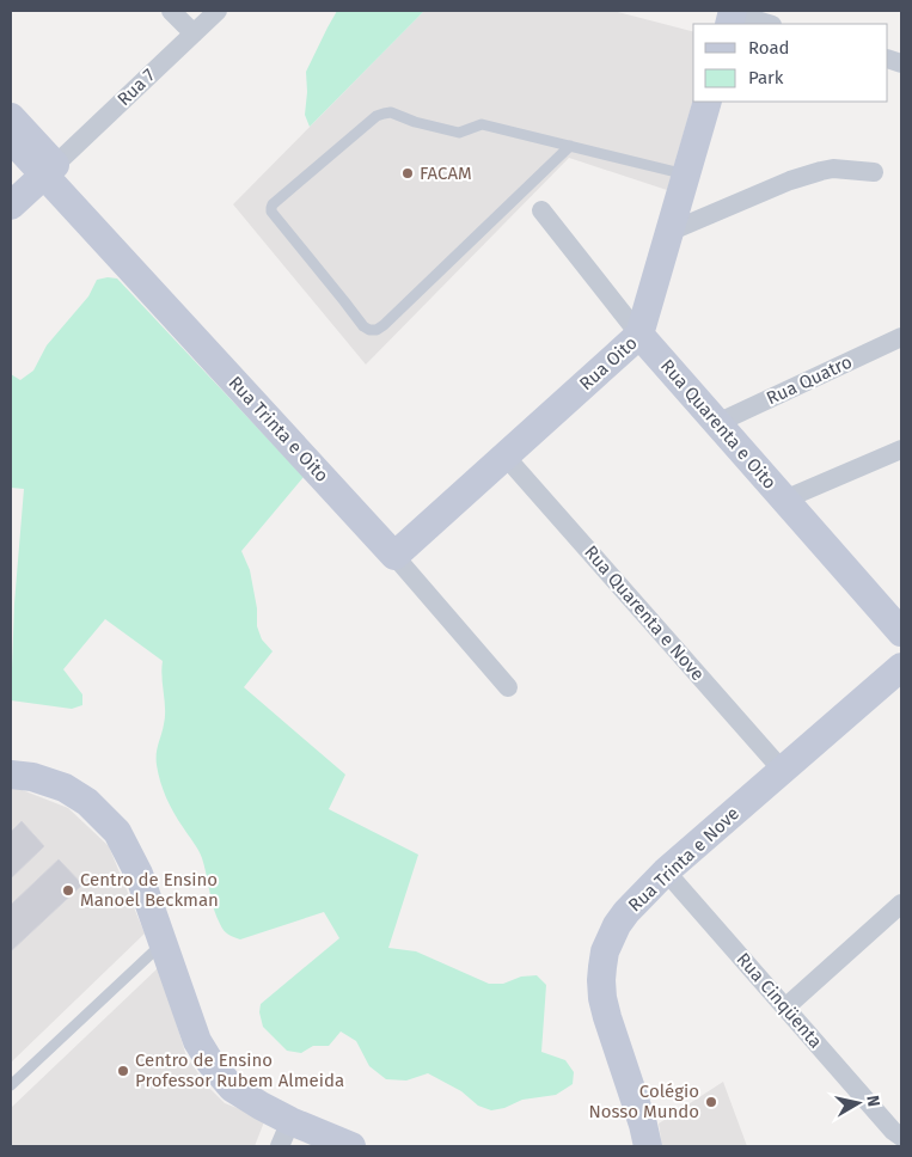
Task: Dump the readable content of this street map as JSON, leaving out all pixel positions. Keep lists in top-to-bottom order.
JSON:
{
  "streets": {
    "street": [
      "Rua 7",
      "Rua Oito",
      "Rua Quatro",
      "Rua Quarenta e Oito",
      "Rua Trinta e Oito",
      "Rua Quarenta e Nove",
      "Rua Trinta e Nove",
      "Rua Cinqüenta"
    ]
  },
  "crossings": [
    ["Rua 7", "Rua Trinta e Oito"],
    ["Rua Oito", "Rua Quarenta e Oito"],
    ["Rua Oito", "Rua Trinta e Oito"],
    ["Rua Oito", "Rua Quarenta e Nove"],
    ["Rua Quatro", "Rua Quarenta e Oito"],
    ["Rua Quarenta e Nove", "Rua Trinta e Nove"],
    ["Rua Trinta e Nove", "Rua Cinqüenta"]
  ],
  "places": [
    "FACAM",
    "Centro de Ensino Manoel Beckman",
    "Centro de Ensino Professor Rubem Almeida",
    "Colégio Nosso Mundo"
  ],
  "legend": ["Road", "Park"],
  "north": "right"
}
